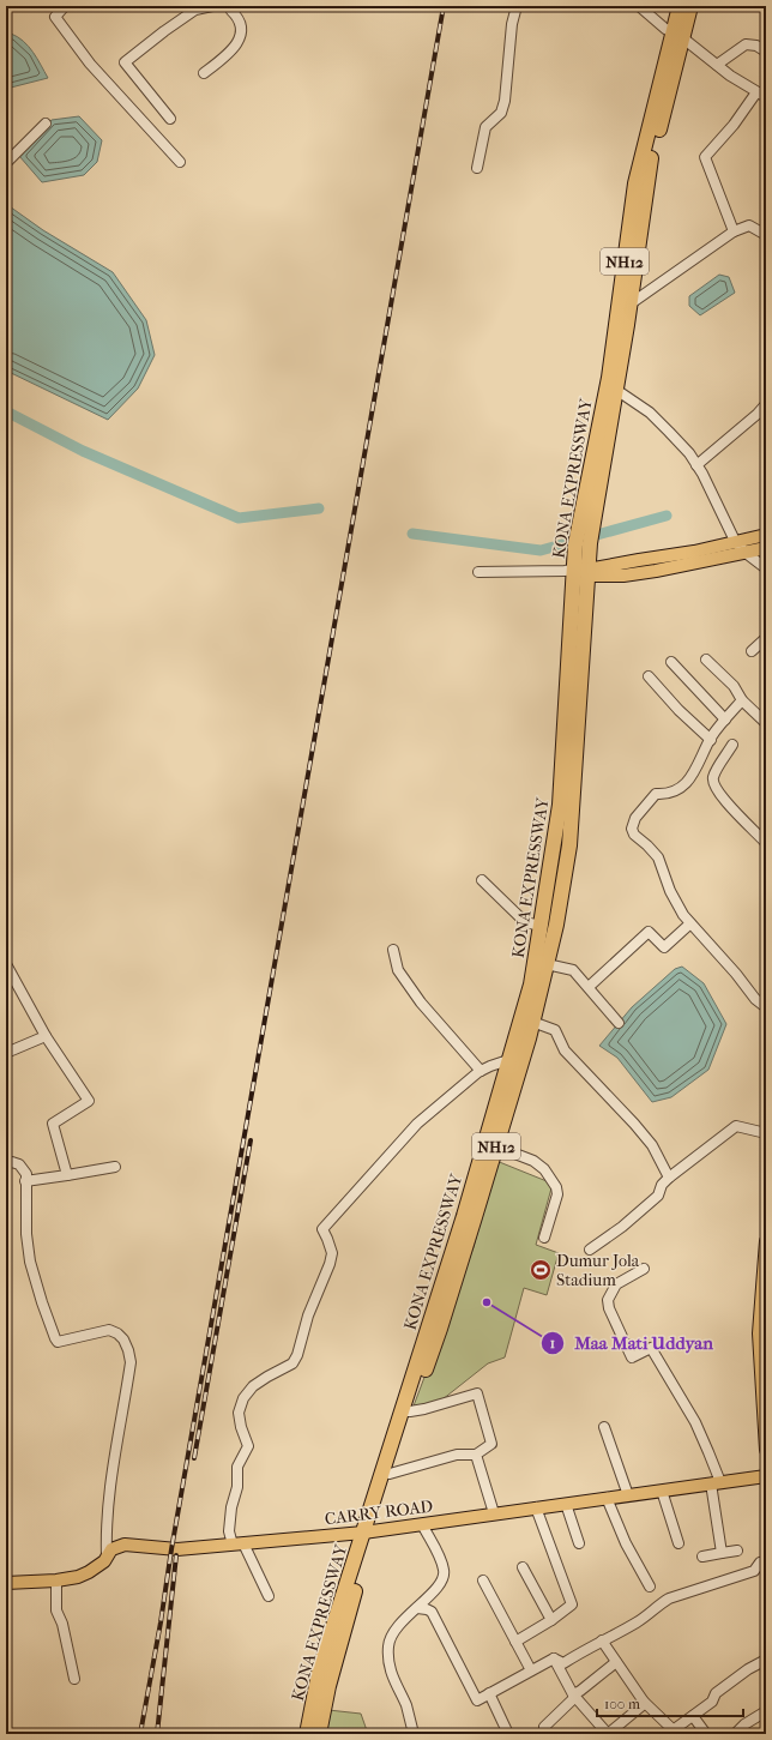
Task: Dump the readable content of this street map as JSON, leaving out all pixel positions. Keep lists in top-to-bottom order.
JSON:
{
  "streets": {
    "highway": ["NH12", "KONA EXPRESSWAY"],
    "main road": ["CARRY ROAD"]
  },
  "crossings": [
    ["KONA EXPRESSWAY", "CARRY ROAD"]
  ],
  "places": {
    "sports": ["Dumur Jola Stadium"],
    "other": ["Maa Mati Uddyan"]
  },
  "scale_bar": "100 m"
}
